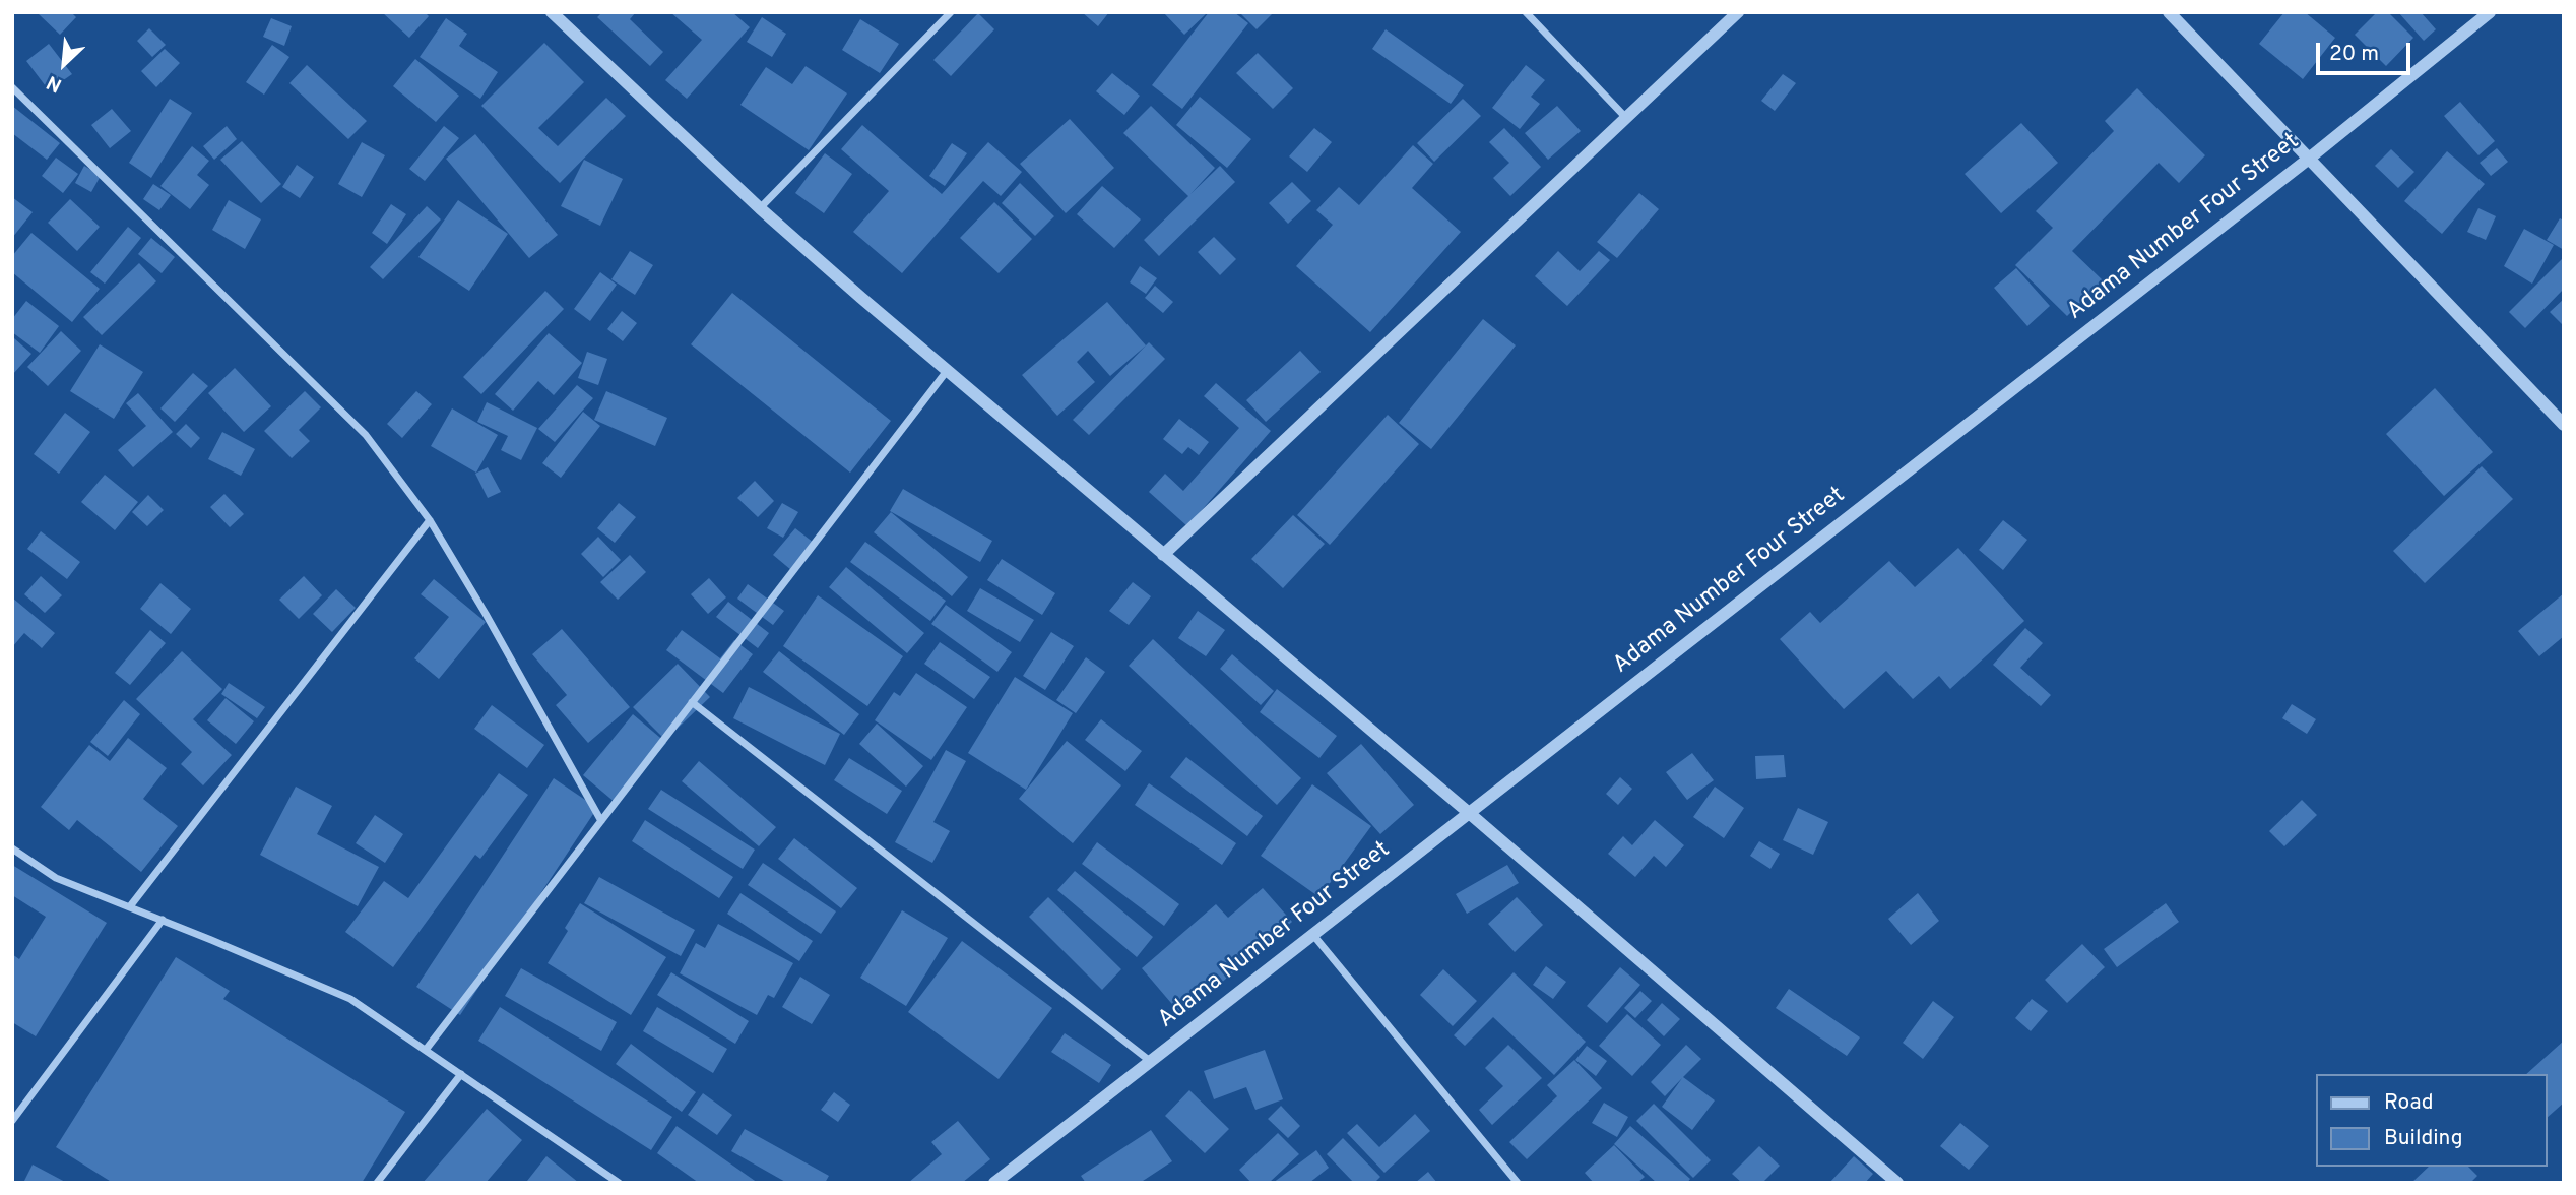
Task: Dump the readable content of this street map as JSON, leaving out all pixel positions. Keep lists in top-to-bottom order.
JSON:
{
  "streets": {
    "street": ["Adama Number Four Street"]
  },
  "legend": ["Road", "Building"],
  "scale_bar": "20 m",
  "north": "bottom left"
}
